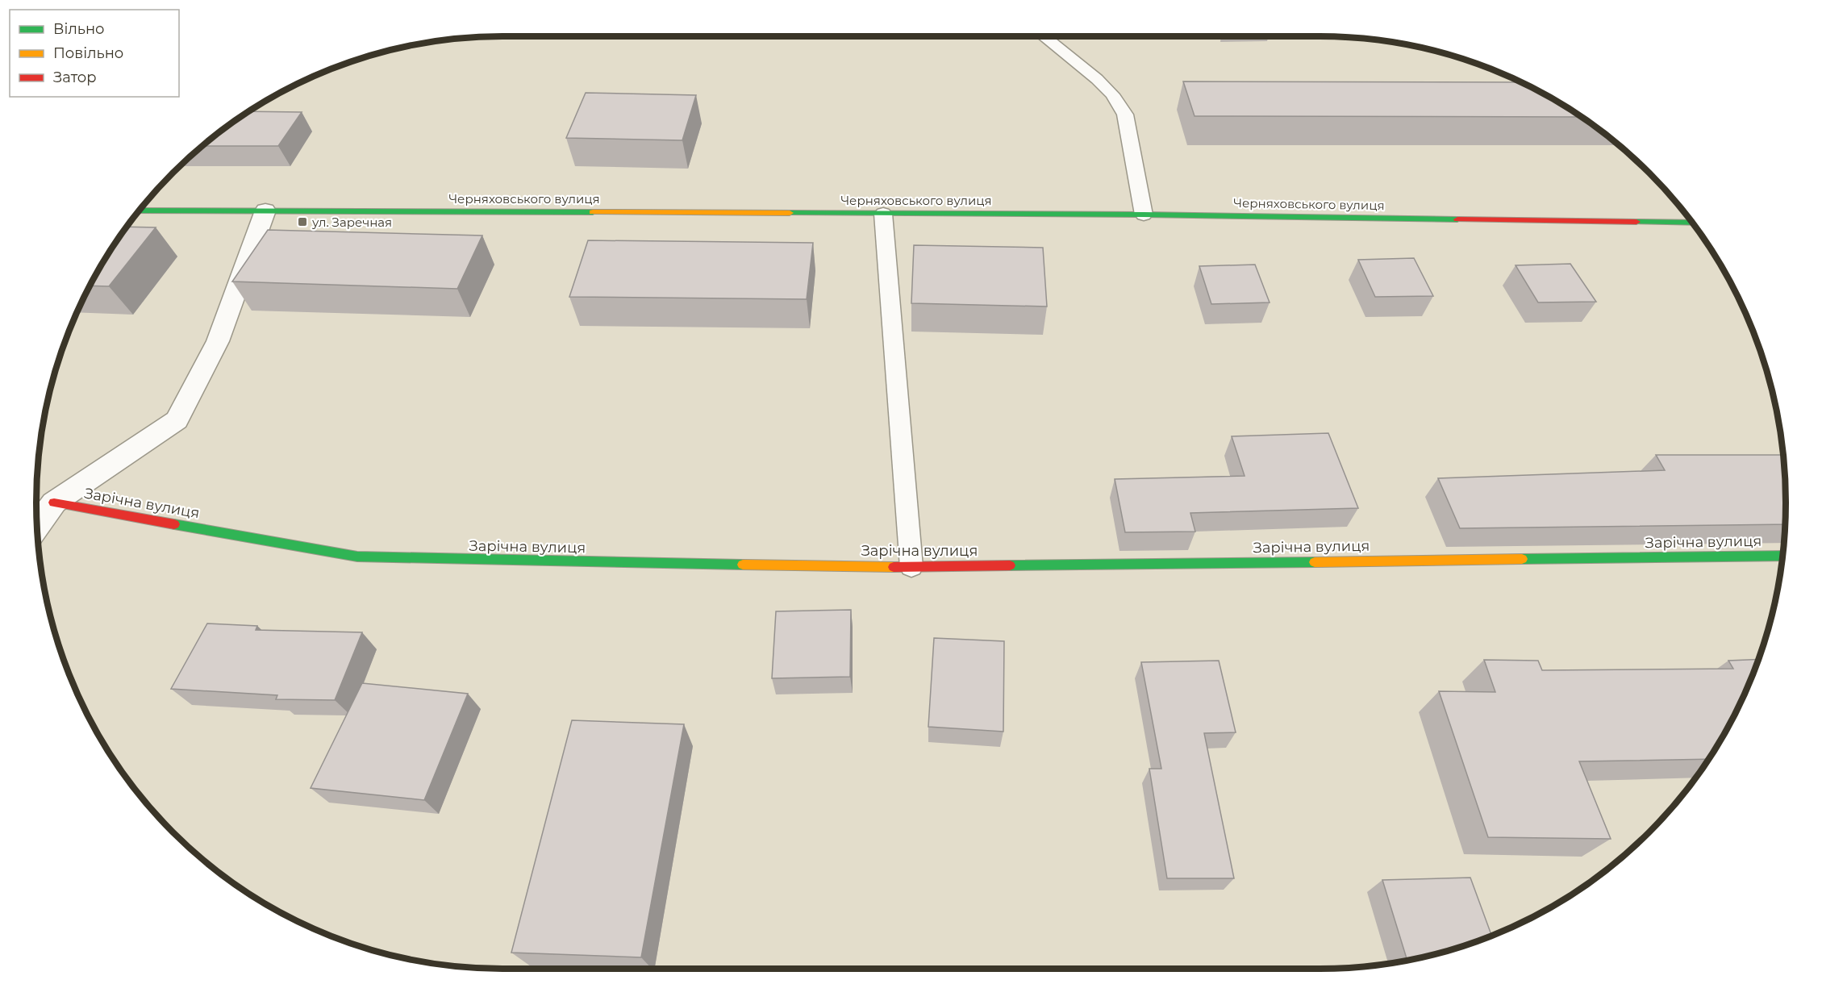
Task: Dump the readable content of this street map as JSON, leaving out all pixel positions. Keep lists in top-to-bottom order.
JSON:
{
  "streets": {
    "street": ["Черняховського вулиця", "Зарічна вулиця"]
  },
  "places": {
    "transit": ["ул. Заречная"]
  },
  "legend": ["Вільно", "Повільно", "Затор"]
}
